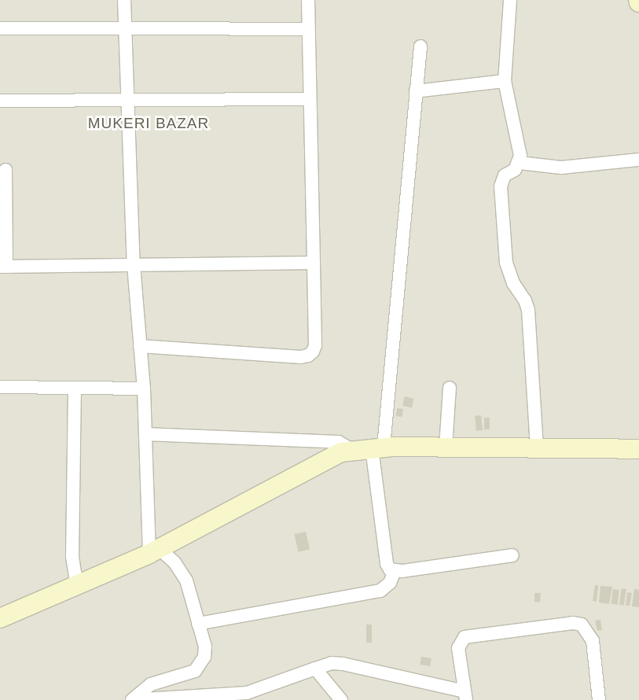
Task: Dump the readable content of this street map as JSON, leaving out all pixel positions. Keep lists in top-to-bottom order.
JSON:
{
  "districts": ["MUKERI BAZAR"]
}
